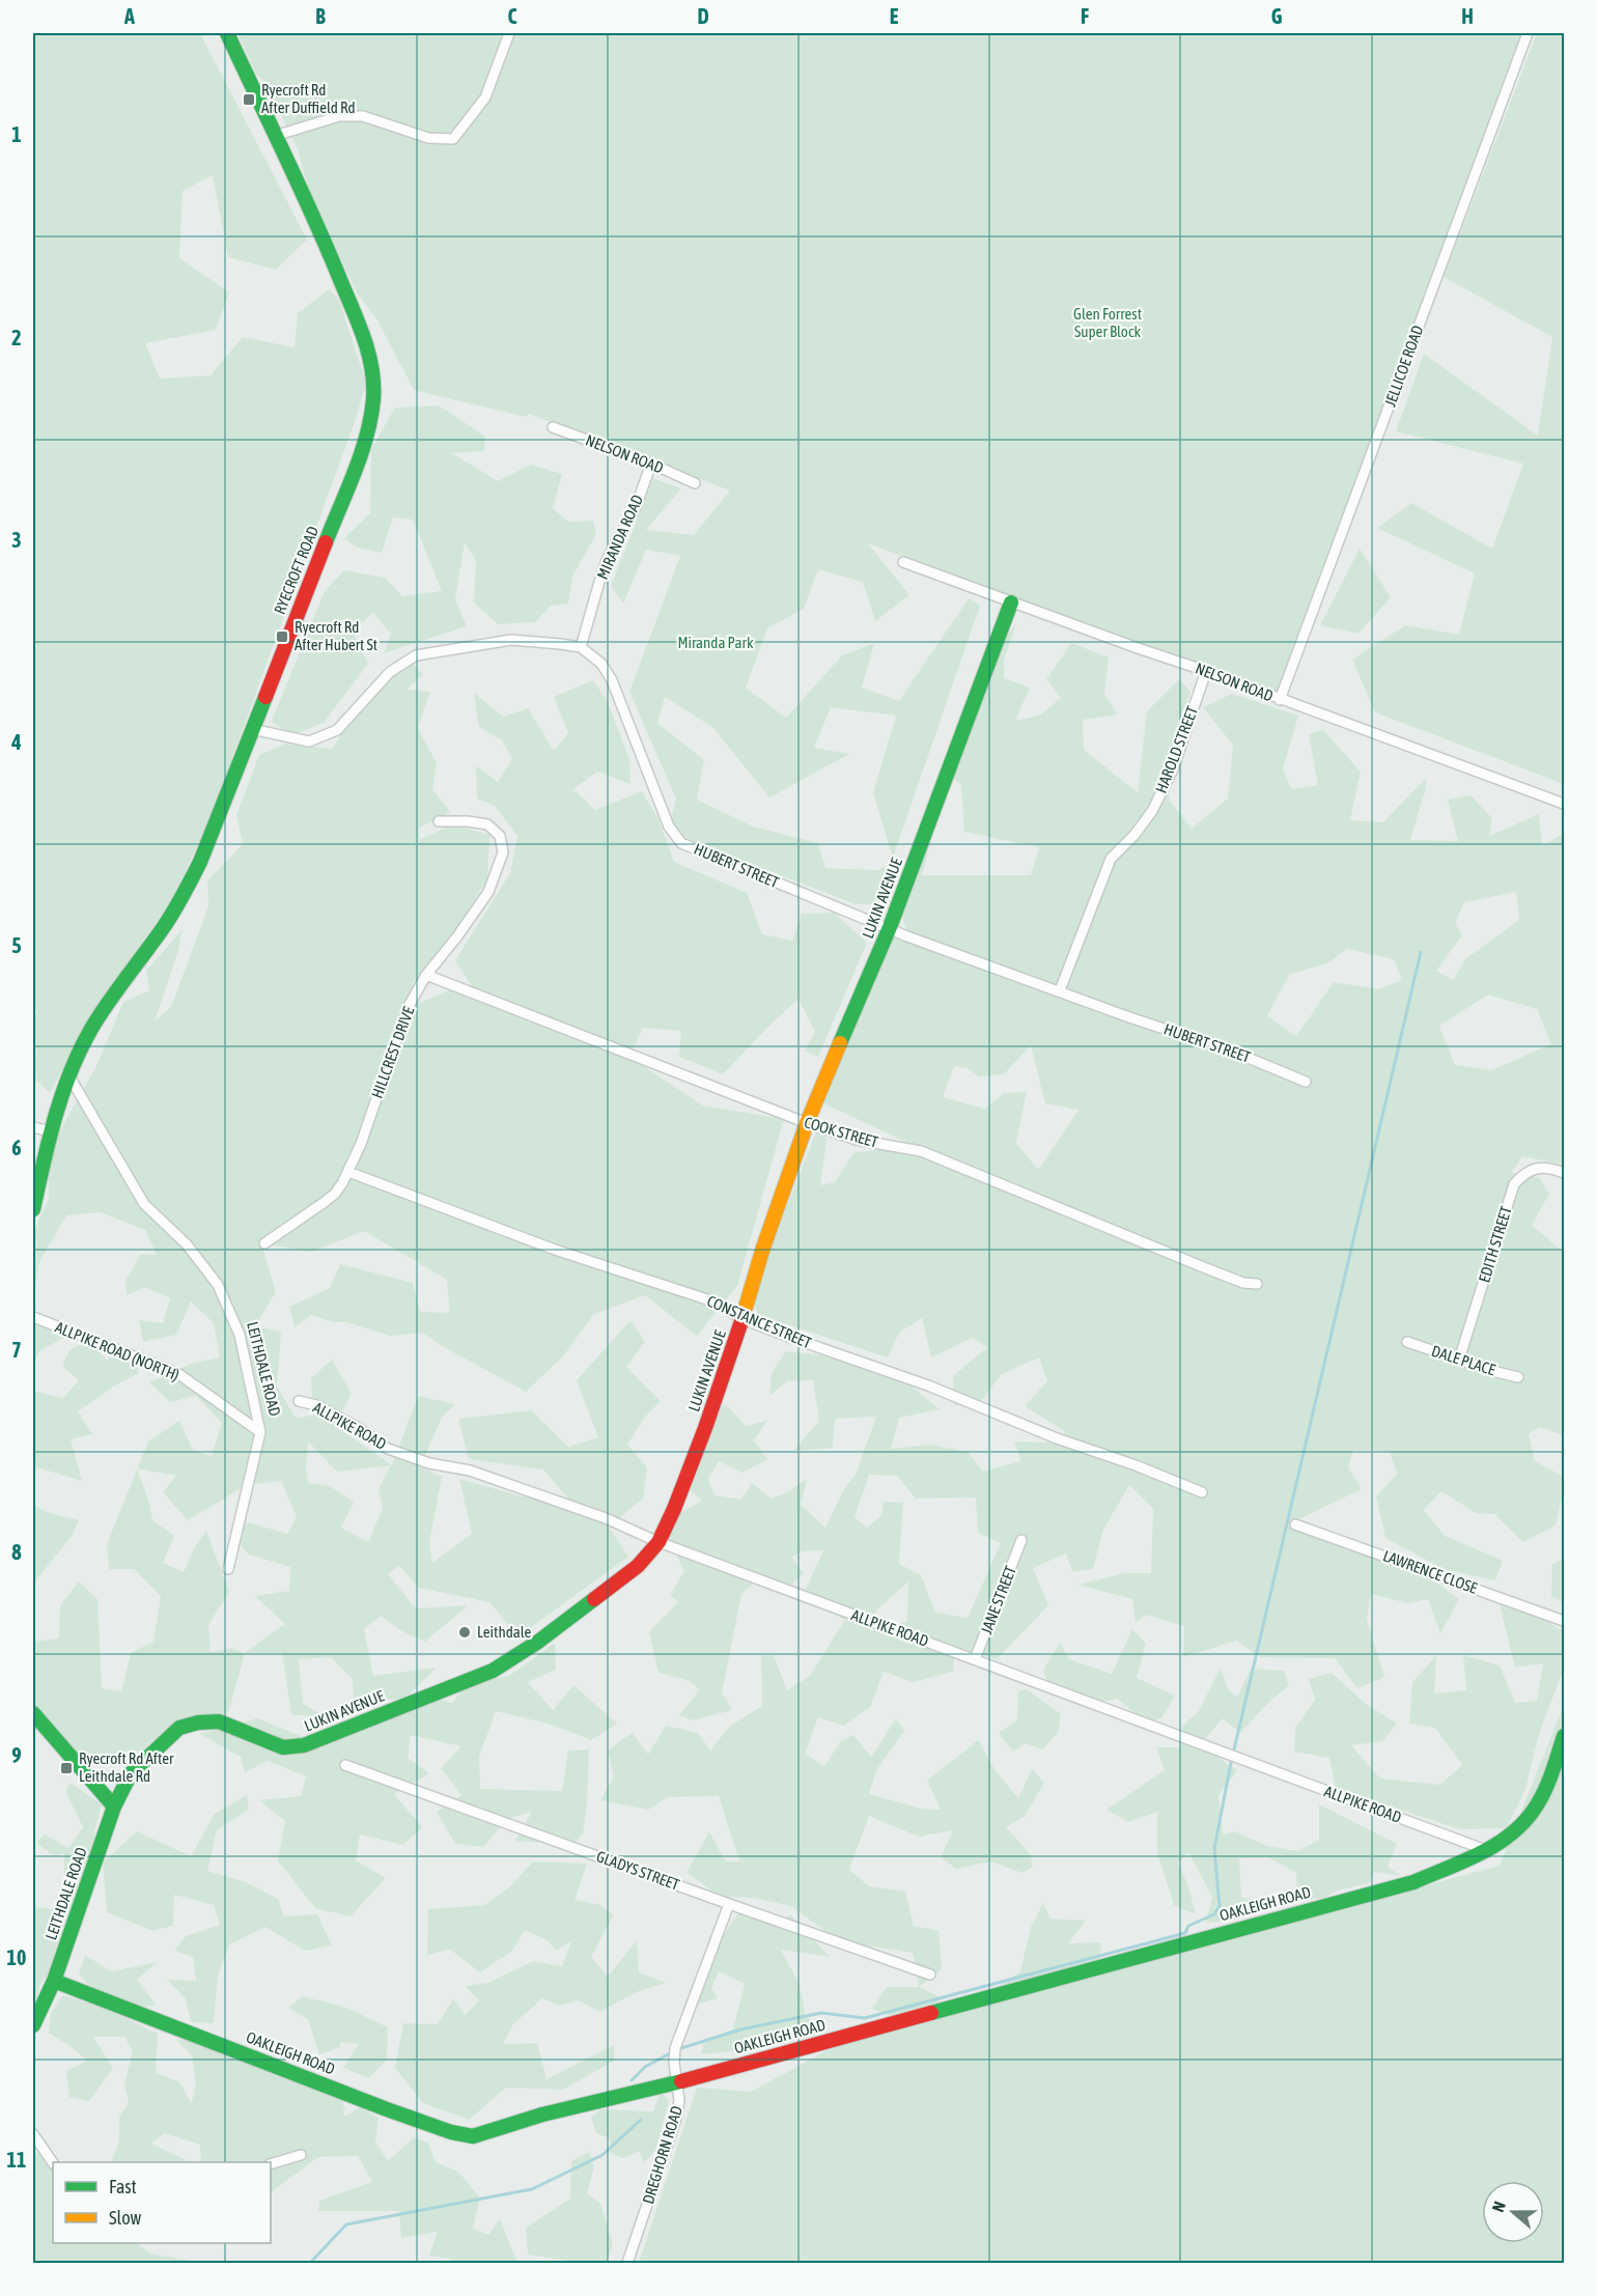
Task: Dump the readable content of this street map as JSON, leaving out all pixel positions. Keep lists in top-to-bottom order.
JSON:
{
  "streets": {
    "street": [
      "JELLICOE ROAD",
      "NELSON ROAD",
      "MIRANDA ROAD",
      "RYECROFT ROAD",
      "HAROLD STREET",
      "HUBERT STREET",
      "LUKIN AVENUE",
      "HILLCREST DRIVE",
      "COOK STREET",
      "EDITH STREET",
      "CONSTANCE STREET",
      "ALLPIKE ROAD (NORTH)",
      "DALE PLACE",
      "LEITHDALE ROAD",
      "ALLPIKE ROAD",
      "LAWRENCE CLOSE",
      "JANE STREET",
      "GLADYS STREET",
      "OAKLEIGH ROAD",
      "DREGHORN ROAD"
    ]
  },
  "crossings": [
    ["JELLICOE ROAD", "NELSON ROAD"],
    ["NELSON ROAD", "MIRANDA ROAD"],
    ["NELSON ROAD", "HAROLD STREET"],
    ["NELSON ROAD", "LUKIN AVENUE"],
    ["MIRANDA ROAD", "HUBERT STREET"],
    ["RYECROFT ROAD", "LEITHDALE ROAD"],
    ["HAROLD STREET", "HUBERT STREET"],
    ["HUBERT STREET", "LUKIN AVENUE"],
    ["LUKIN AVENUE", "COOK STREET"],
    ["LUKIN AVENUE", "CONSTANCE STREET"],
    ["LUKIN AVENUE", "LEITHDALE ROAD"],
    ["LUKIN AVENUE", "ALLPIKE ROAD"],
    ["HILLCREST DRIVE", "COOK STREET"],
    ["HILLCREST DRIVE", "CONSTANCE STREET"],
    ["EDITH STREET", "DALE PLACE"],
    ["ALLPIKE ROAD (NORTH)", "LEITHDALE ROAD"],
    ["LEITHDALE ROAD", "OAKLEIGH ROAD"],
    ["ALLPIKE ROAD", "JANE STREET"],
    ["ALLPIKE ROAD", "OAKLEIGH ROAD"],
    ["GLADYS STREET", "DREGHORN ROAD"],
    ["OAKLEIGH ROAD", "DREGHORN ROAD"]
  ],
  "parks": ["Glen Forrest Super Block", "Miranda Park"],
  "places": {
    "transit": ["Ryecroft Rd After Duffield Rd", "Ryecroft Rd After Hubert St", "Ryecroft Rd After Leithdale Rd"],
    "other": ["Leithdale"]
  },
  "legend": ["Fast", "Slow"],
  "north": "left",
  "grid": {
    "columns": [
      "A",
      "B",
      "C",
      "D",
      "E",
      "F",
      "G",
      "H"
    ],
    "rows": [
      "1",
      "2",
      "3",
      "4",
      "5",
      "6",
      "7",
      "8",
      "9",
      "10",
      "11"
    ]
  }
}
